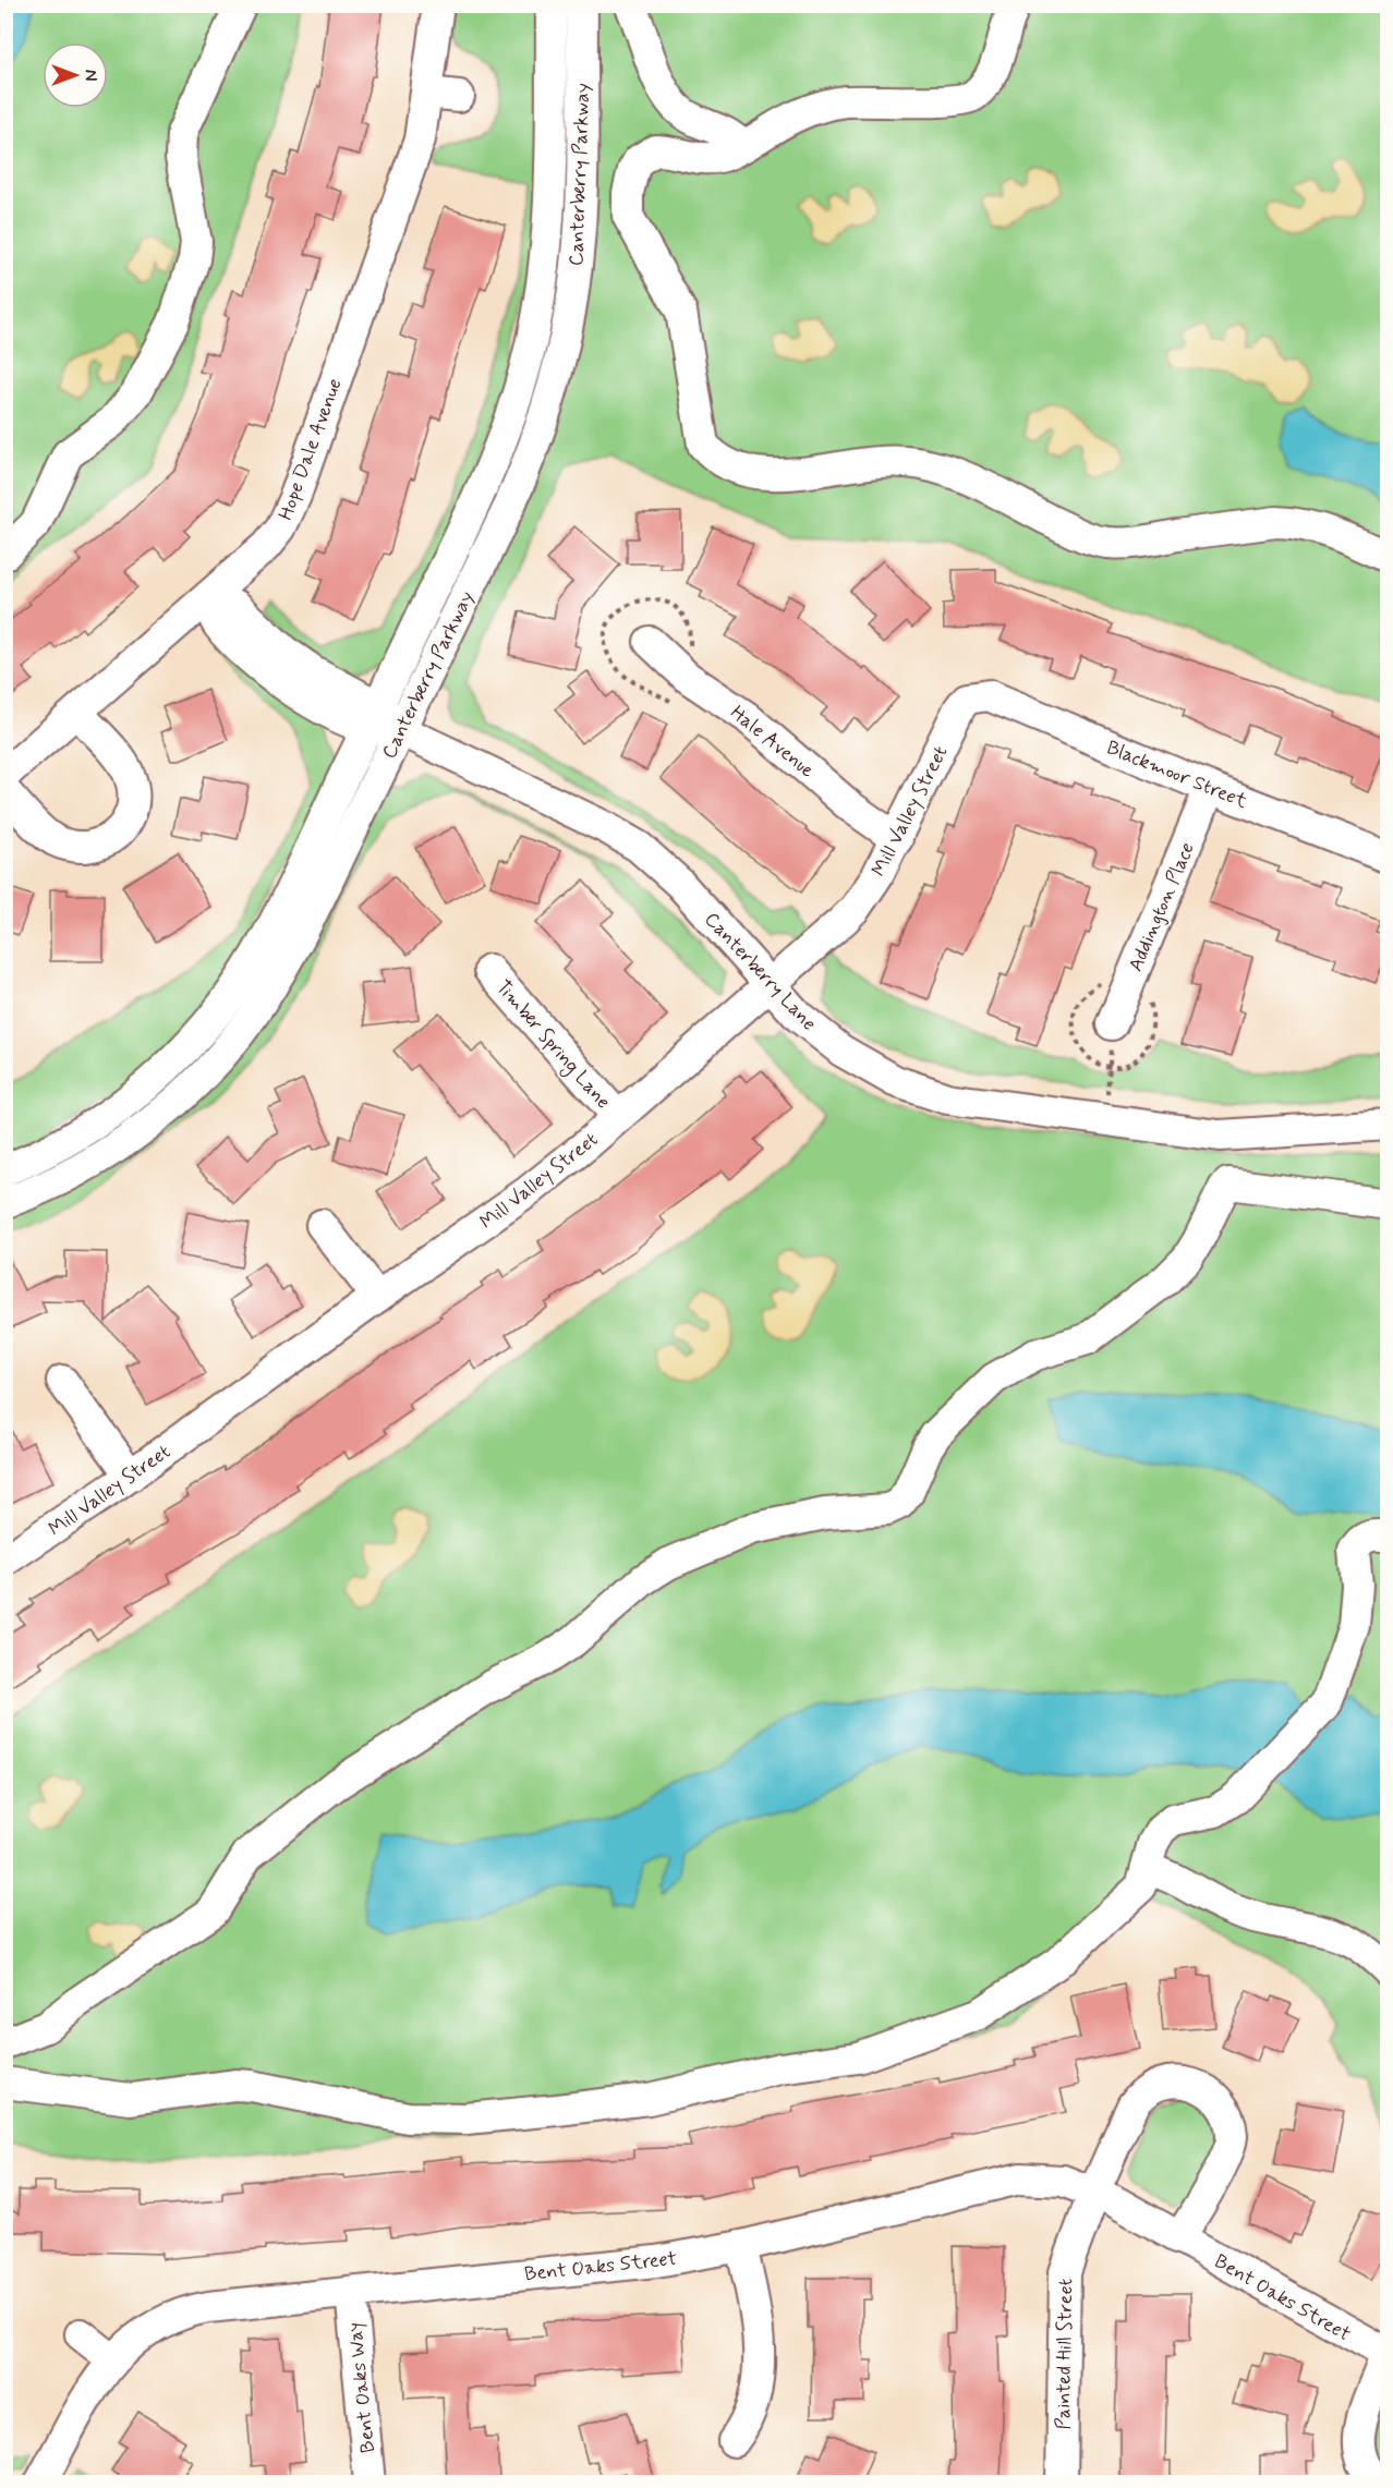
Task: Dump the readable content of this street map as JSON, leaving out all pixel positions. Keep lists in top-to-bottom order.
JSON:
{
  "streets": {
    "street": [
      "Canterberry Parkway",
      "Hope Dale Avenue",
      "Hale Avenue",
      "Blackmoor Street",
      "Mill Valley Street",
      "Addington Place",
      "Canterberry Lane",
      "Timber Spring Lane",
      "Bent Oaks Street",
      "Painted Hill Street",
      "Bent Oaks Way"
    ]
  },
  "crossings": [
    ["Canterberry Parkway", "Canterberry Lane"],
    ["Hope Dale Avenue", "Canterberry Lane"],
    ["Hale Avenue", "Mill Valley Street"],
    ["Blackmoor Street", "Mill Valley Street"],
    ["Blackmoor Street", "Addington Place"],
    ["Mill Valley Street", "Canterberry Lane"],
    ["Mill Valley Street", "Timber Spring Lane"],
    ["Bent Oaks Street", "Painted Hill Street"],
    ["Bent Oaks Street", "Bent Oaks Way"]
  ],
  "north": "right"
}
